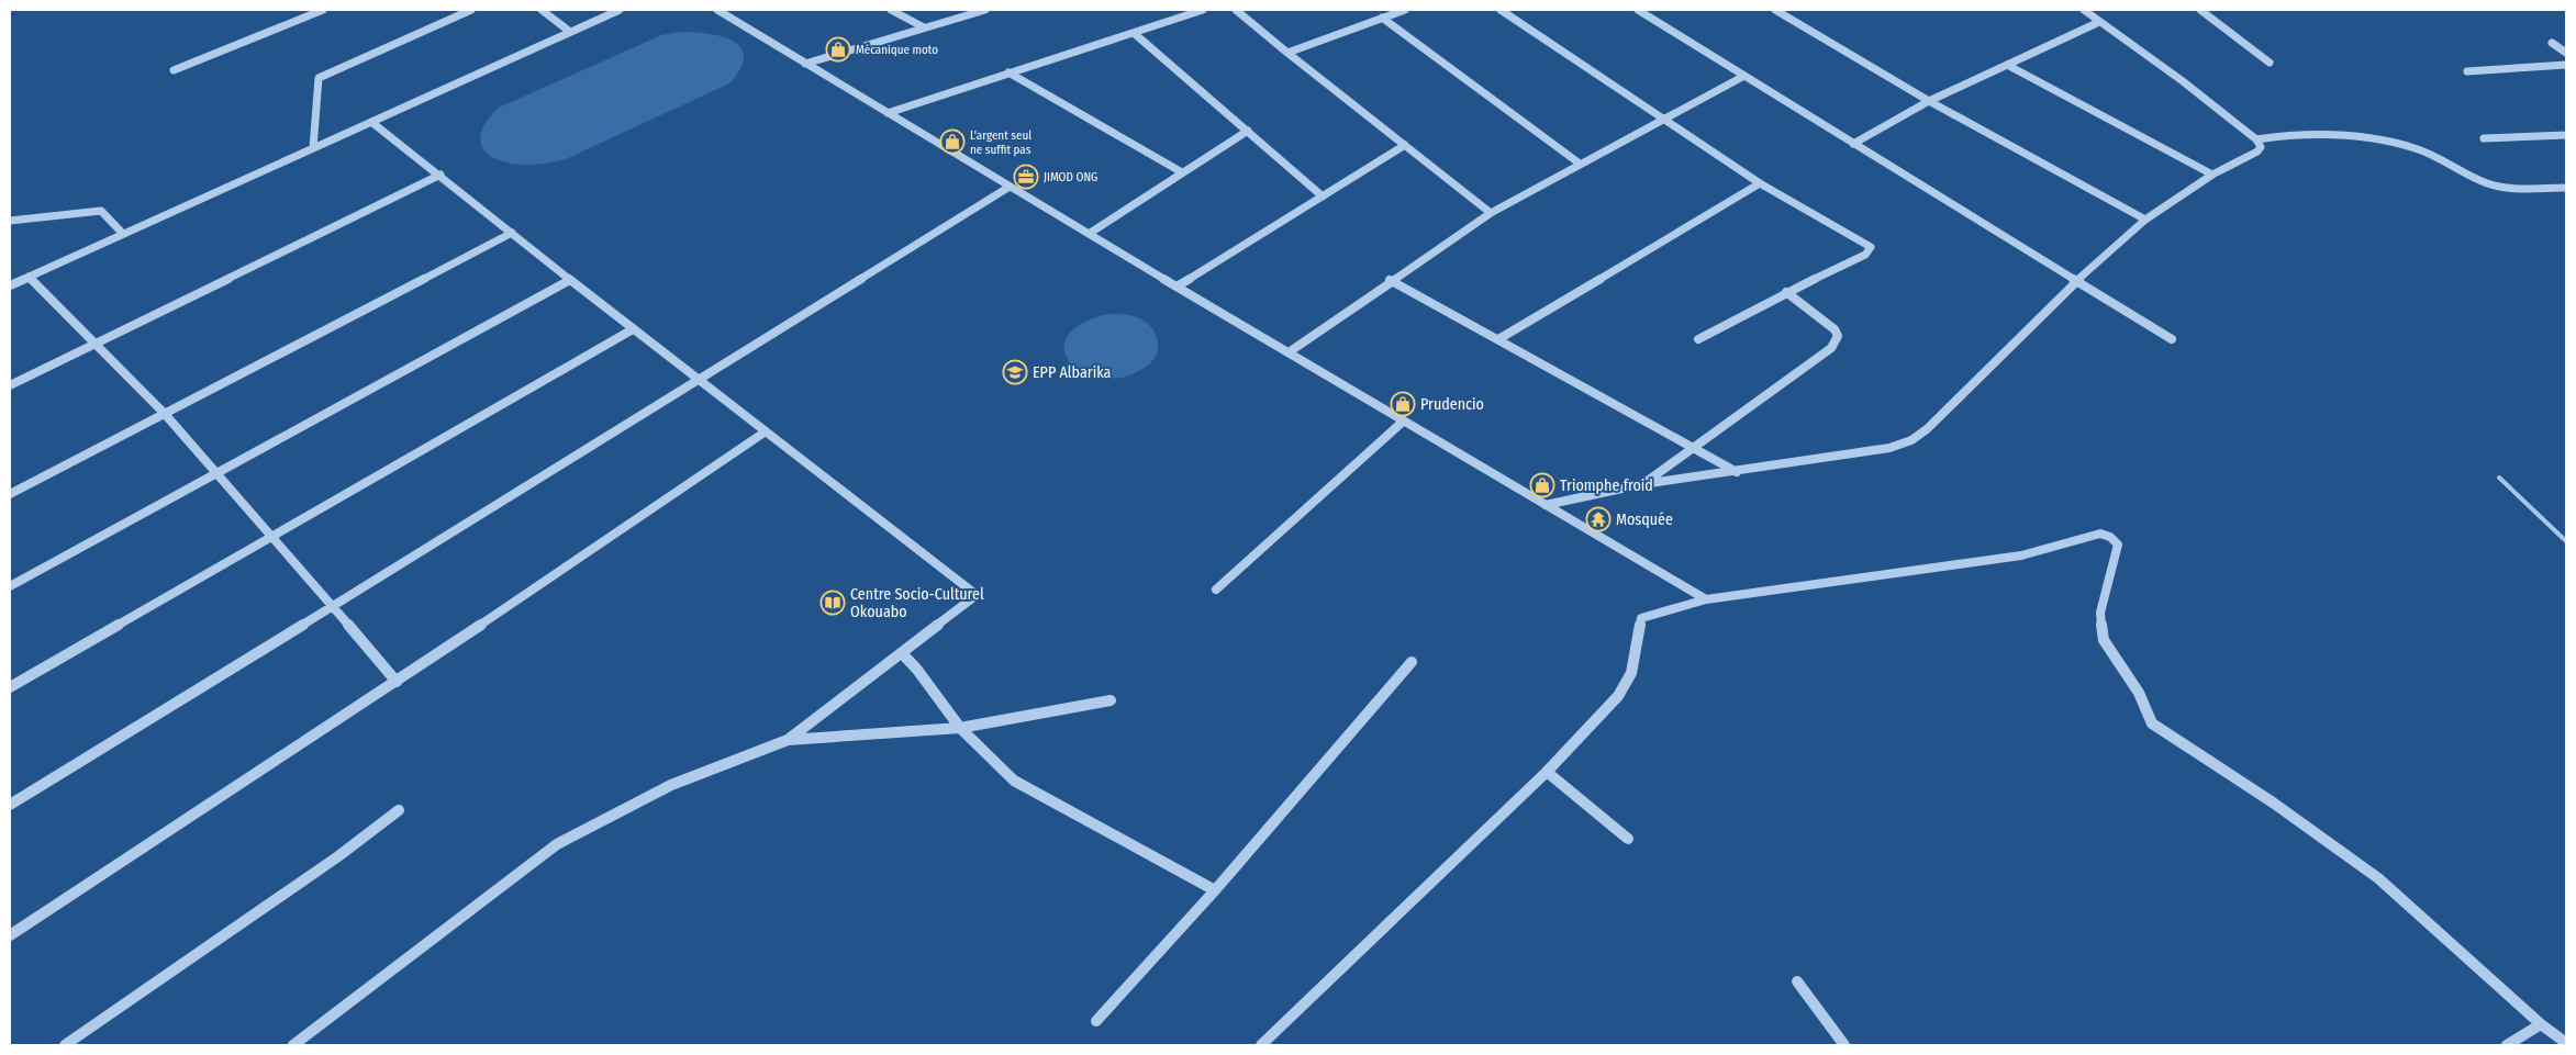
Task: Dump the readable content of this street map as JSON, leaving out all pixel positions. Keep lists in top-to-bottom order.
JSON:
{
  "places": {
    "shop": [
      "Mécanique moto",
      "L'argent seul ne suffit pas",
      "Prudencio",
      "Triomphe froid"
    ],
    "office": ["JIMOD ONG"],
    "school or university": ["EPP Albarika"],
    "temple": ["Mosquée"],
    "library": ["Centre Socio-Culturel Okouabo"]
  }
}
